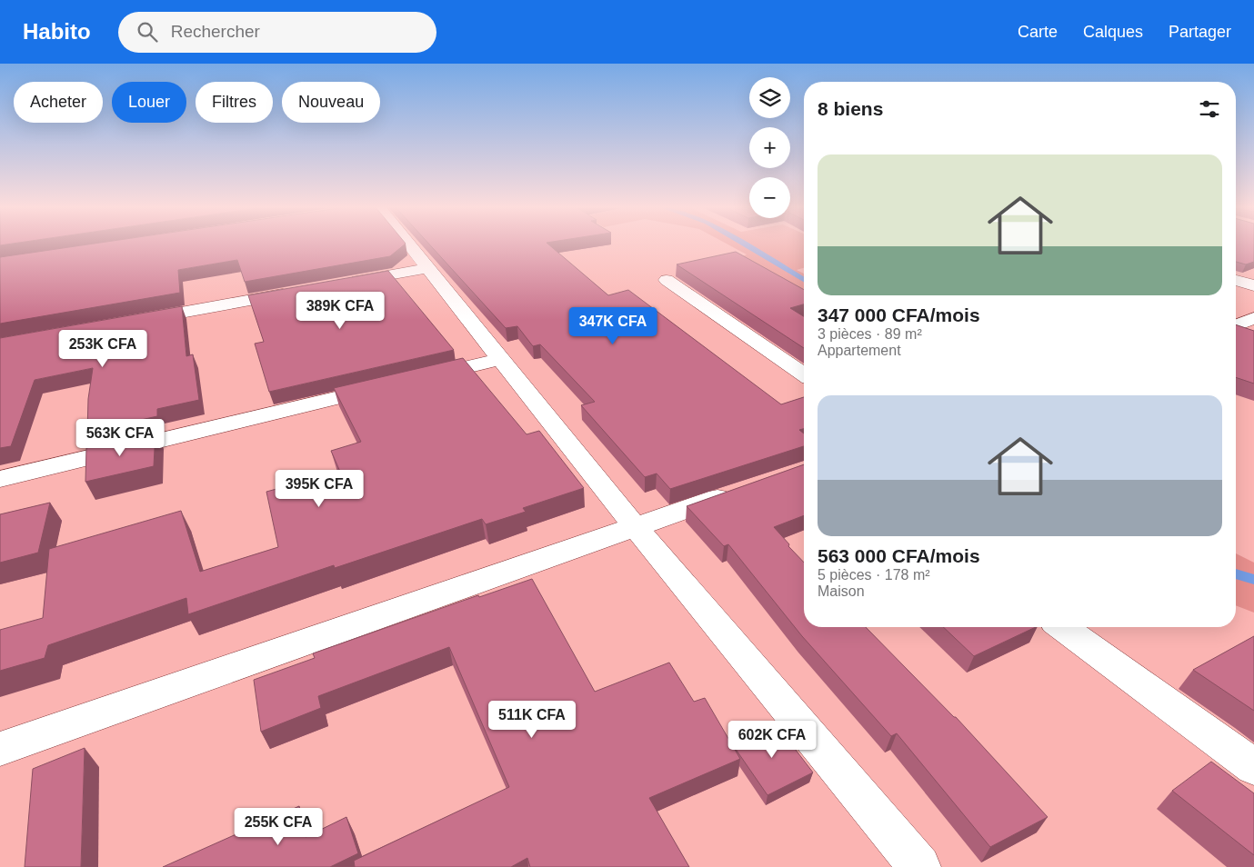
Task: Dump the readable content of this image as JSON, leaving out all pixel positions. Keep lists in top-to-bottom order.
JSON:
{
  "page": {
    "header": "Habito",
    "search": "Rechercher",
    "nav": ["Carte", "Calques", "Partager"],
    "map_buttons": ["+", "−"],
    "chip": [
      "Acheter",
      "Louer",
      "Filtres",
      "Nouveau"
    ],
    "heading": "8 biens",
    "list": [
      {
        "name": "347 000 CFA/mois",
        "note": "3 pièces · 89 m² · Appartement"
      },
      {
        "name": "563 000 CFA/mois",
        "note": "5 pièces · 178 m² · Maison"
      }
    ],
    "price": [
      "389K CFA",
      "347K CFA",
      "253K CFA",
      "563K CFA",
      "395K CFA",
      "511K CFA",
      "602K CFA",
      "255K CFA"
    ]
  }
}
